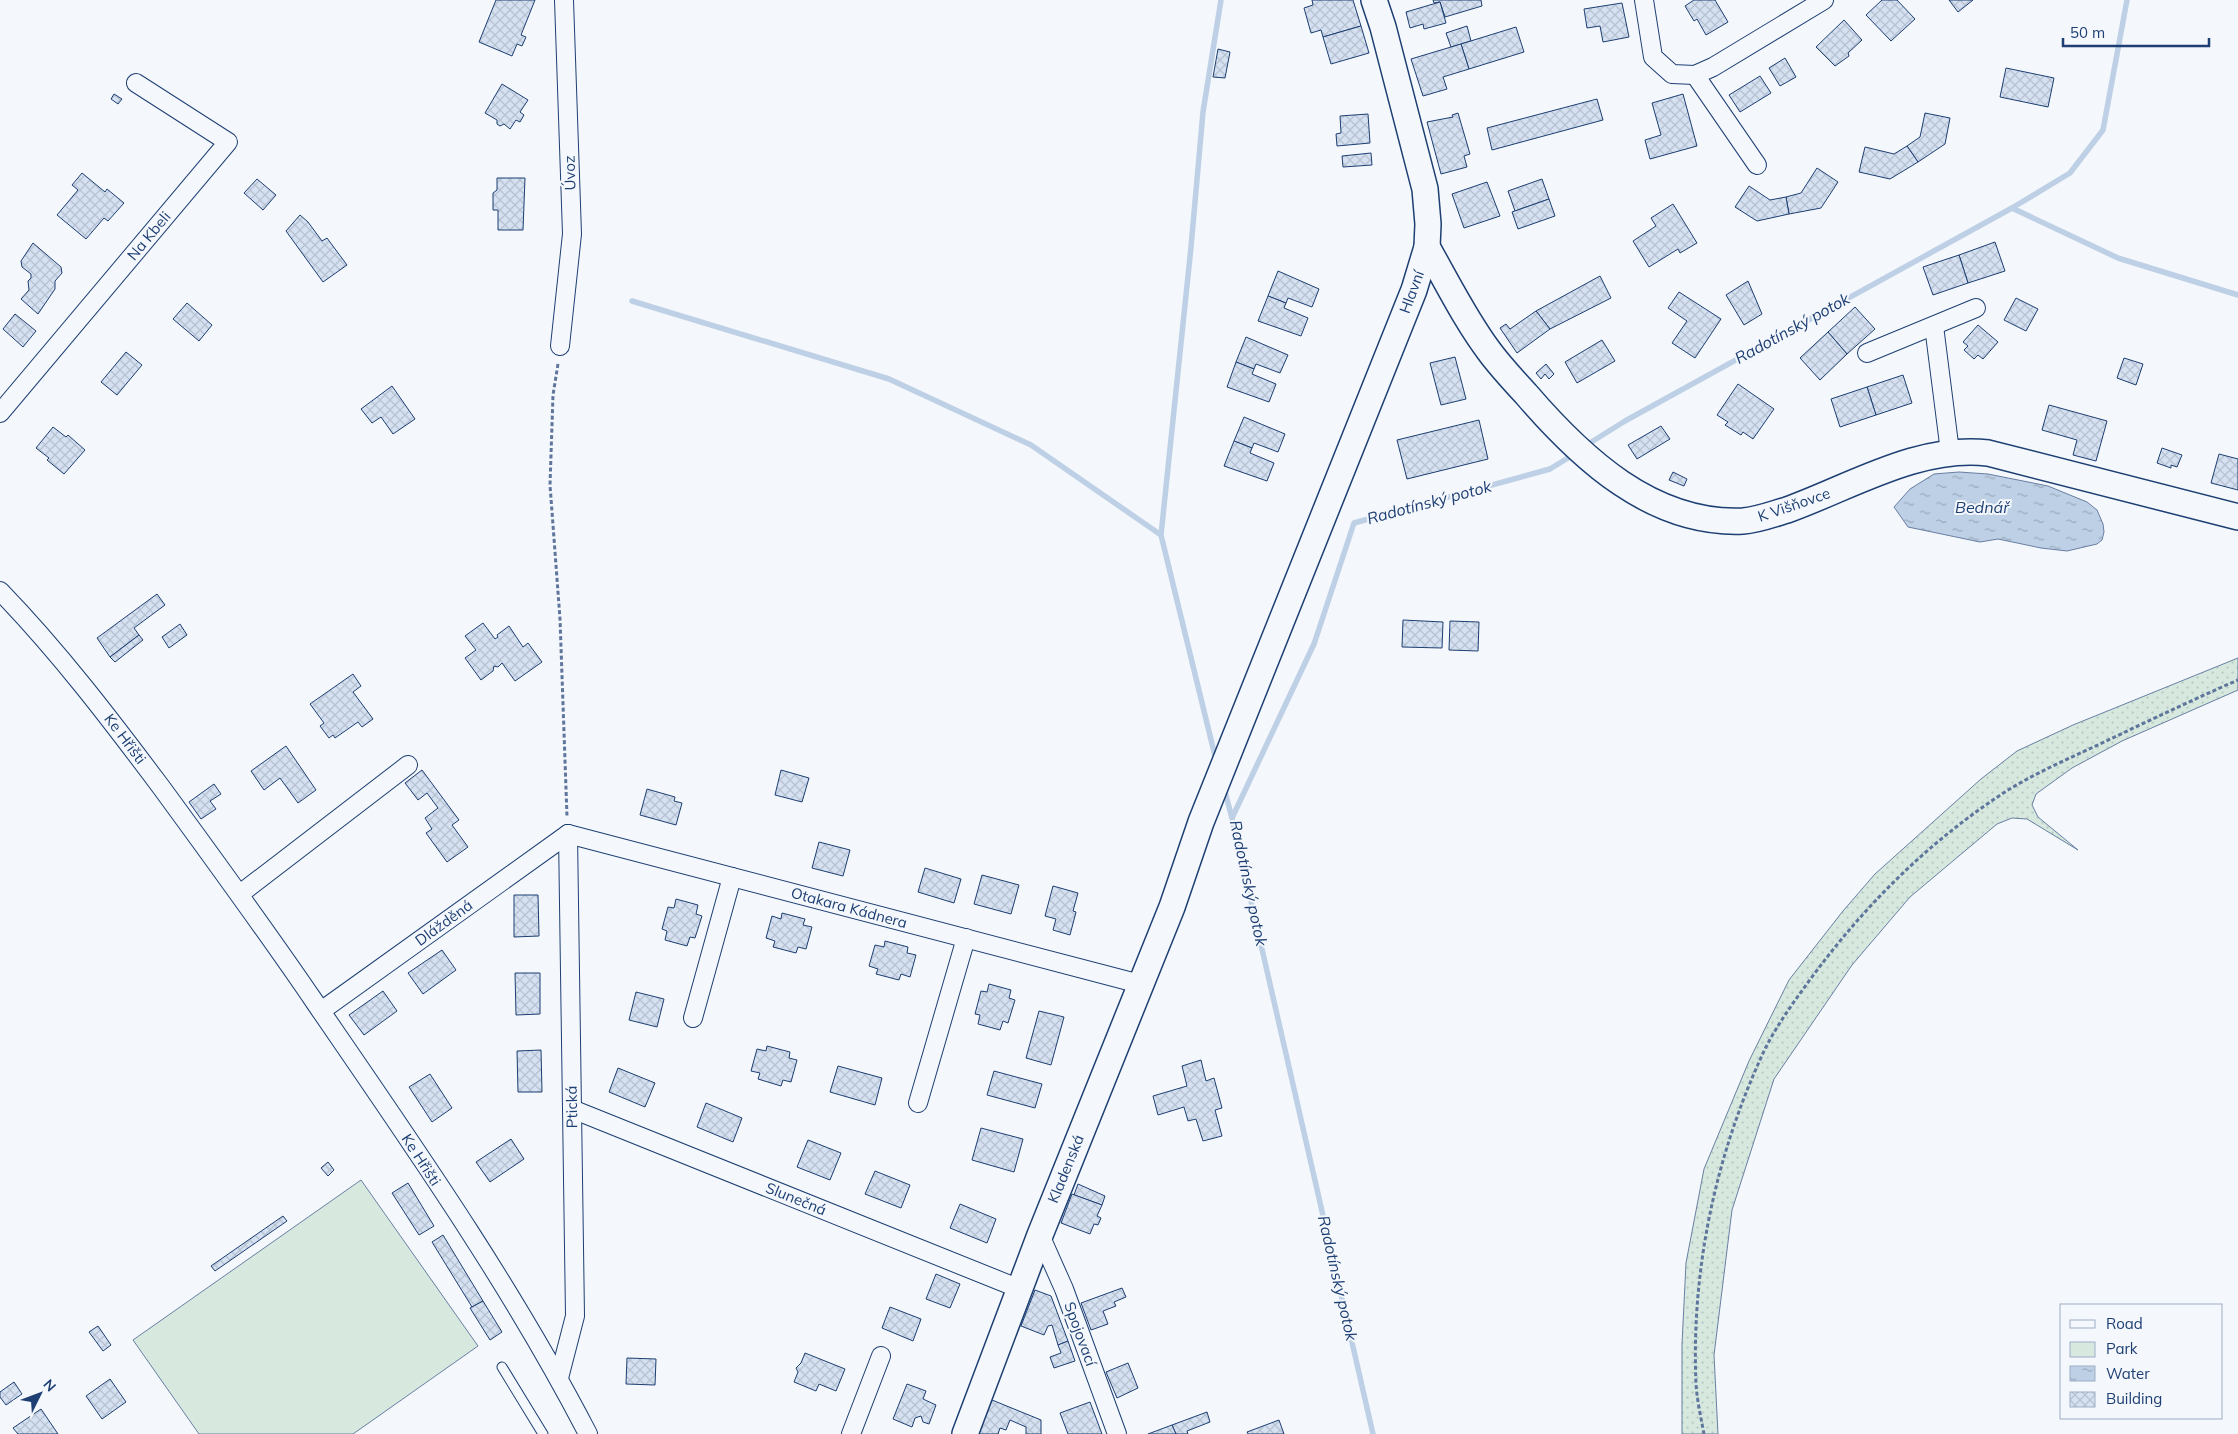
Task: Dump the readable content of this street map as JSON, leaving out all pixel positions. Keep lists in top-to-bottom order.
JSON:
{
  "streets": {
    "main road": ["Hlavní", "K Višňovce", "Kladenská"],
    "street": [
      "Úvoz",
      "Na Kbeli",
      "Ke Hřišti",
      "Otakara Kádnera",
      "Dlážděná",
      "Ptická",
      "Slunečná",
      "Spojovací"
    ]
  },
  "crossings": [
    ["Hlavní", "K Višňovce"],
    ["Hlavní", "Kladenská"],
    ["Ke Hřišti", "Dlážděná"],
    ["Ke Hřišti", "Ptická"],
    ["Otakara Kádnera", "Dlážděná"],
    ["Otakara Kádnera", "Ptická"],
    ["Otakara Kádnera", "Kladenská"],
    ["Dlážděná", "Ptická"],
    ["Ptická", "Slunečná"],
    ["Kladenská", "Slunečná"],
    ["Kladenská", "Spojovací"]
  ],
  "water": ["Radotínský potok", "Bednář"],
  "legend": [
    "Road",
    "Park",
    "Water",
    "Building"
  ],
  "scale_bar": "50 m",
  "north": "top right"
}
